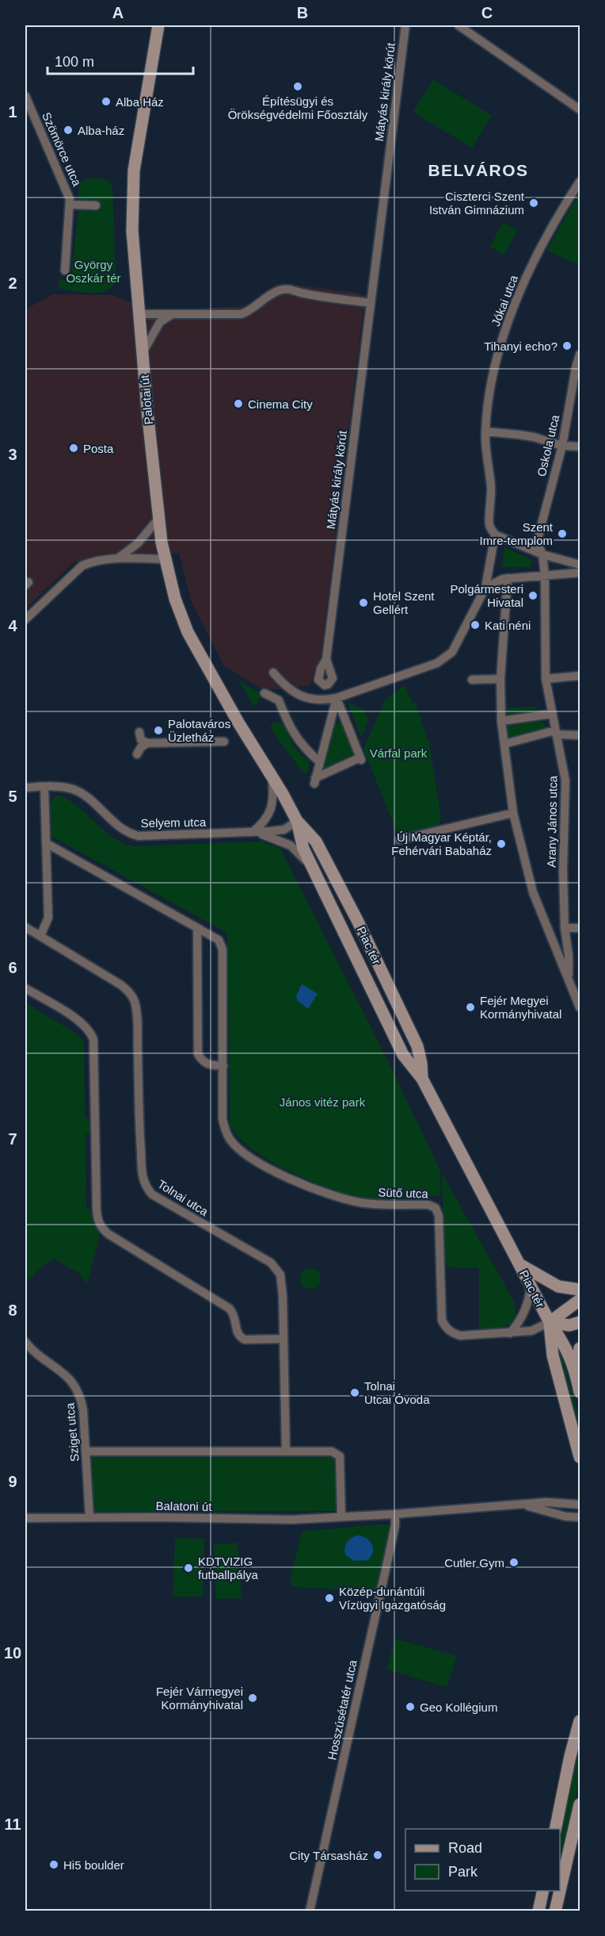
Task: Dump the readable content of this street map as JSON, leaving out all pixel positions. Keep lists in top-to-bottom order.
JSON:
{
  "streets": {
    "main road": ["Palotai út", "Piac tér"],
    "street": [
      "Mátyás király körút",
      "Szömörce utca",
      "Jókai utca",
      "Oskola utca",
      "Arany János utca",
      "Selyem utca",
      "Sütő utca",
      "Tolnai utca",
      "Sziget utca",
      "Balatoni út",
      "Hosszúsétatér utca"
    ]
  },
  "crossings": [
    ["Palotai út", "Piac tér"],
    ["Oskola utca", "Arany János utca"],
    ["Selyem utca", "Piac tér"],
    ["Piac tér", "Sütő utca"],
    ["Sziget utca", "Balatoni út"],
    ["Balatoni út", "Hosszúsétatér utca"]
  ],
  "districts": ["BELVÁROS"],
  "parks": ["György Oszkár tér", "Várfal park", "János vitéz park"],
  "places": [
    "Építésügyi és Örökségvédelmi Főosztály",
    "Alba Ház",
    "Alba-ház",
    "Ciszterci Szent István Gimnázium",
    "Tihanyi echo?",
    "Cinema City",
    "Posta",
    "Szent Imre-templom",
    "Polgármesteri Hivatal",
    "Hotel Szent Gellért",
    "Kati néni",
    "Palotaváros Üzletház",
    "Új Magyar Képtár, Fehérvári Babaház",
    "Fejér Megyei Kormányhivatal",
    "Tolnai Utcai Óvoda",
    "Cutler Gym",
    "KDTVIZIG futballpálya",
    "Közép-dunántúli Vízügyi Igazgatóság",
    "Fejér Vármegyei Kormányhivatal",
    "Geo Kollégium",
    "City Társasház",
    "Hi5 boulder"
  ],
  "legend": ["Road", "Park"],
  "scale_bar": "100 m",
  "grid": {
    "columns": ["A", "B", "C"],
    "rows": [
      "1",
      "2",
      "3",
      "4",
      "5",
      "6",
      "7",
      "8",
      "9",
      "10",
      "11"
    ]
  }
}
